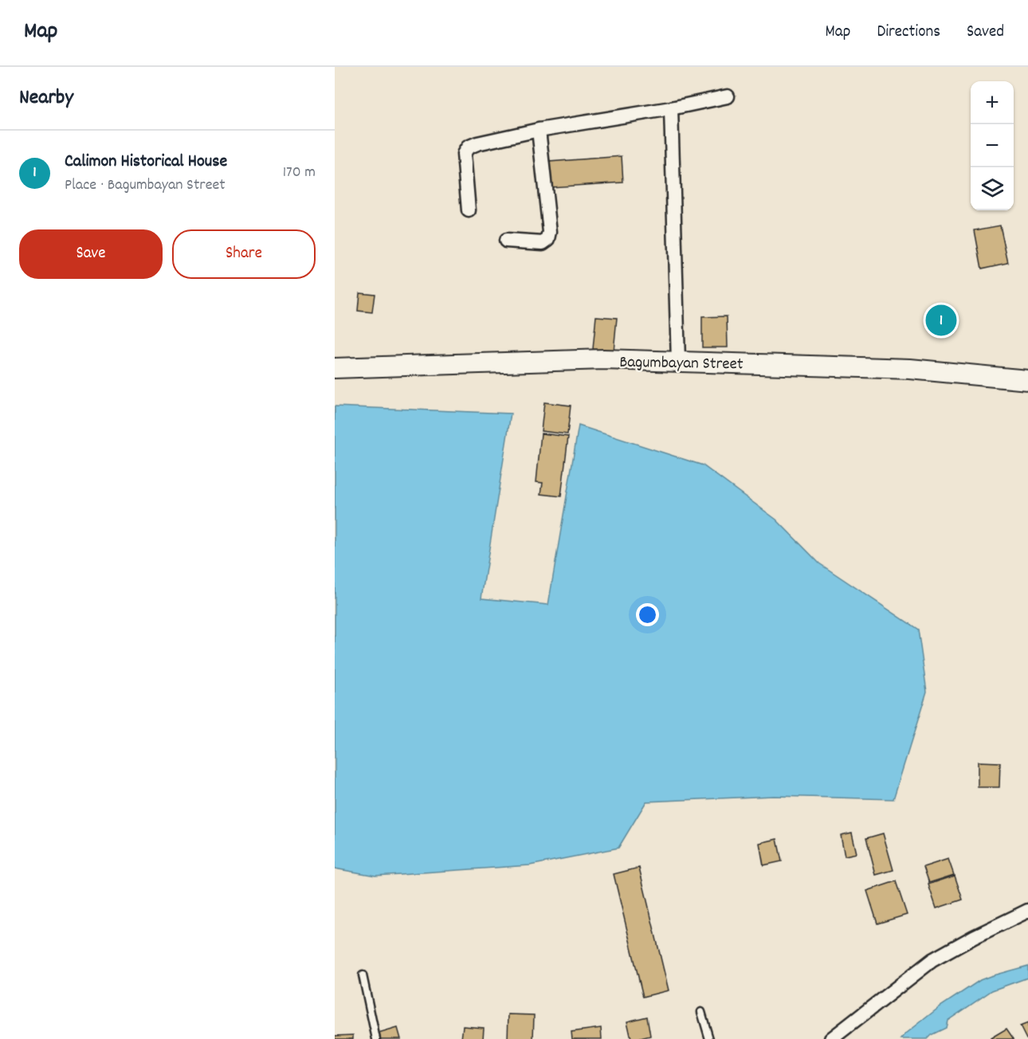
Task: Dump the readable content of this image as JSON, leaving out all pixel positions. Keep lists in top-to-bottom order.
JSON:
{
  "streets": {
    "main road": ["Bagumbayan Street"]
  },
  "page": {
    "header": "Map",
    "nav": ["Map", "Directions", "Saved"],
    "heading": "Nearby",
    "map_buttons": ["+", "−"],
    "list": [
      {
        "mark": "1",
        "name": "Calimon Historical House",
        "note": "Place · Bagumbayan Street",
        "value": "170 m"
      }
    ],
    "buttons": ["Save", "Share"],
    "pins": "1"
  }
}
